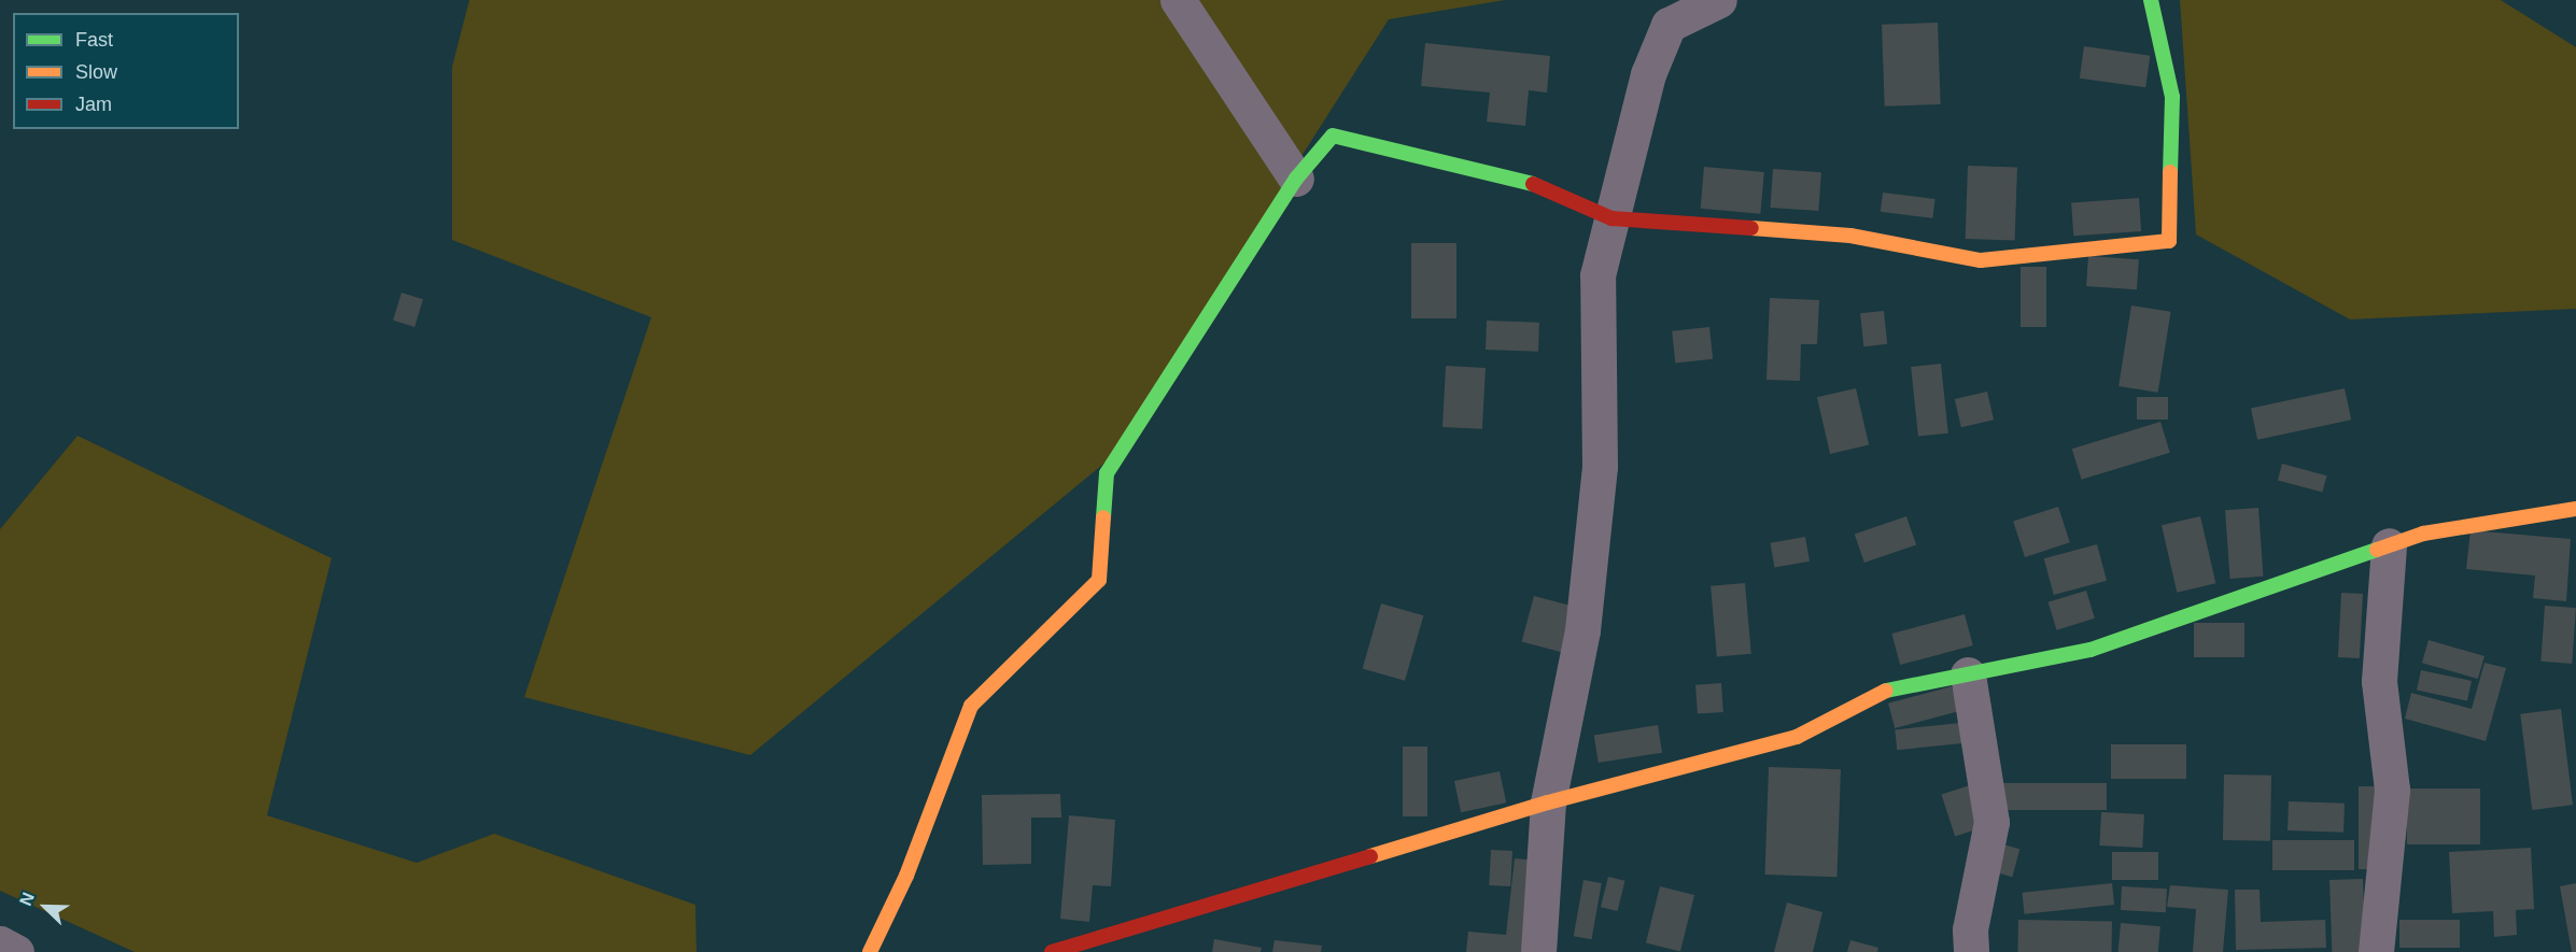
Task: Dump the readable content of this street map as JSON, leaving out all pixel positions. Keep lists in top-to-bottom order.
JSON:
{
  "legend": ["Fast", "Slow", "Jam"],
  "north": "top left"
}
